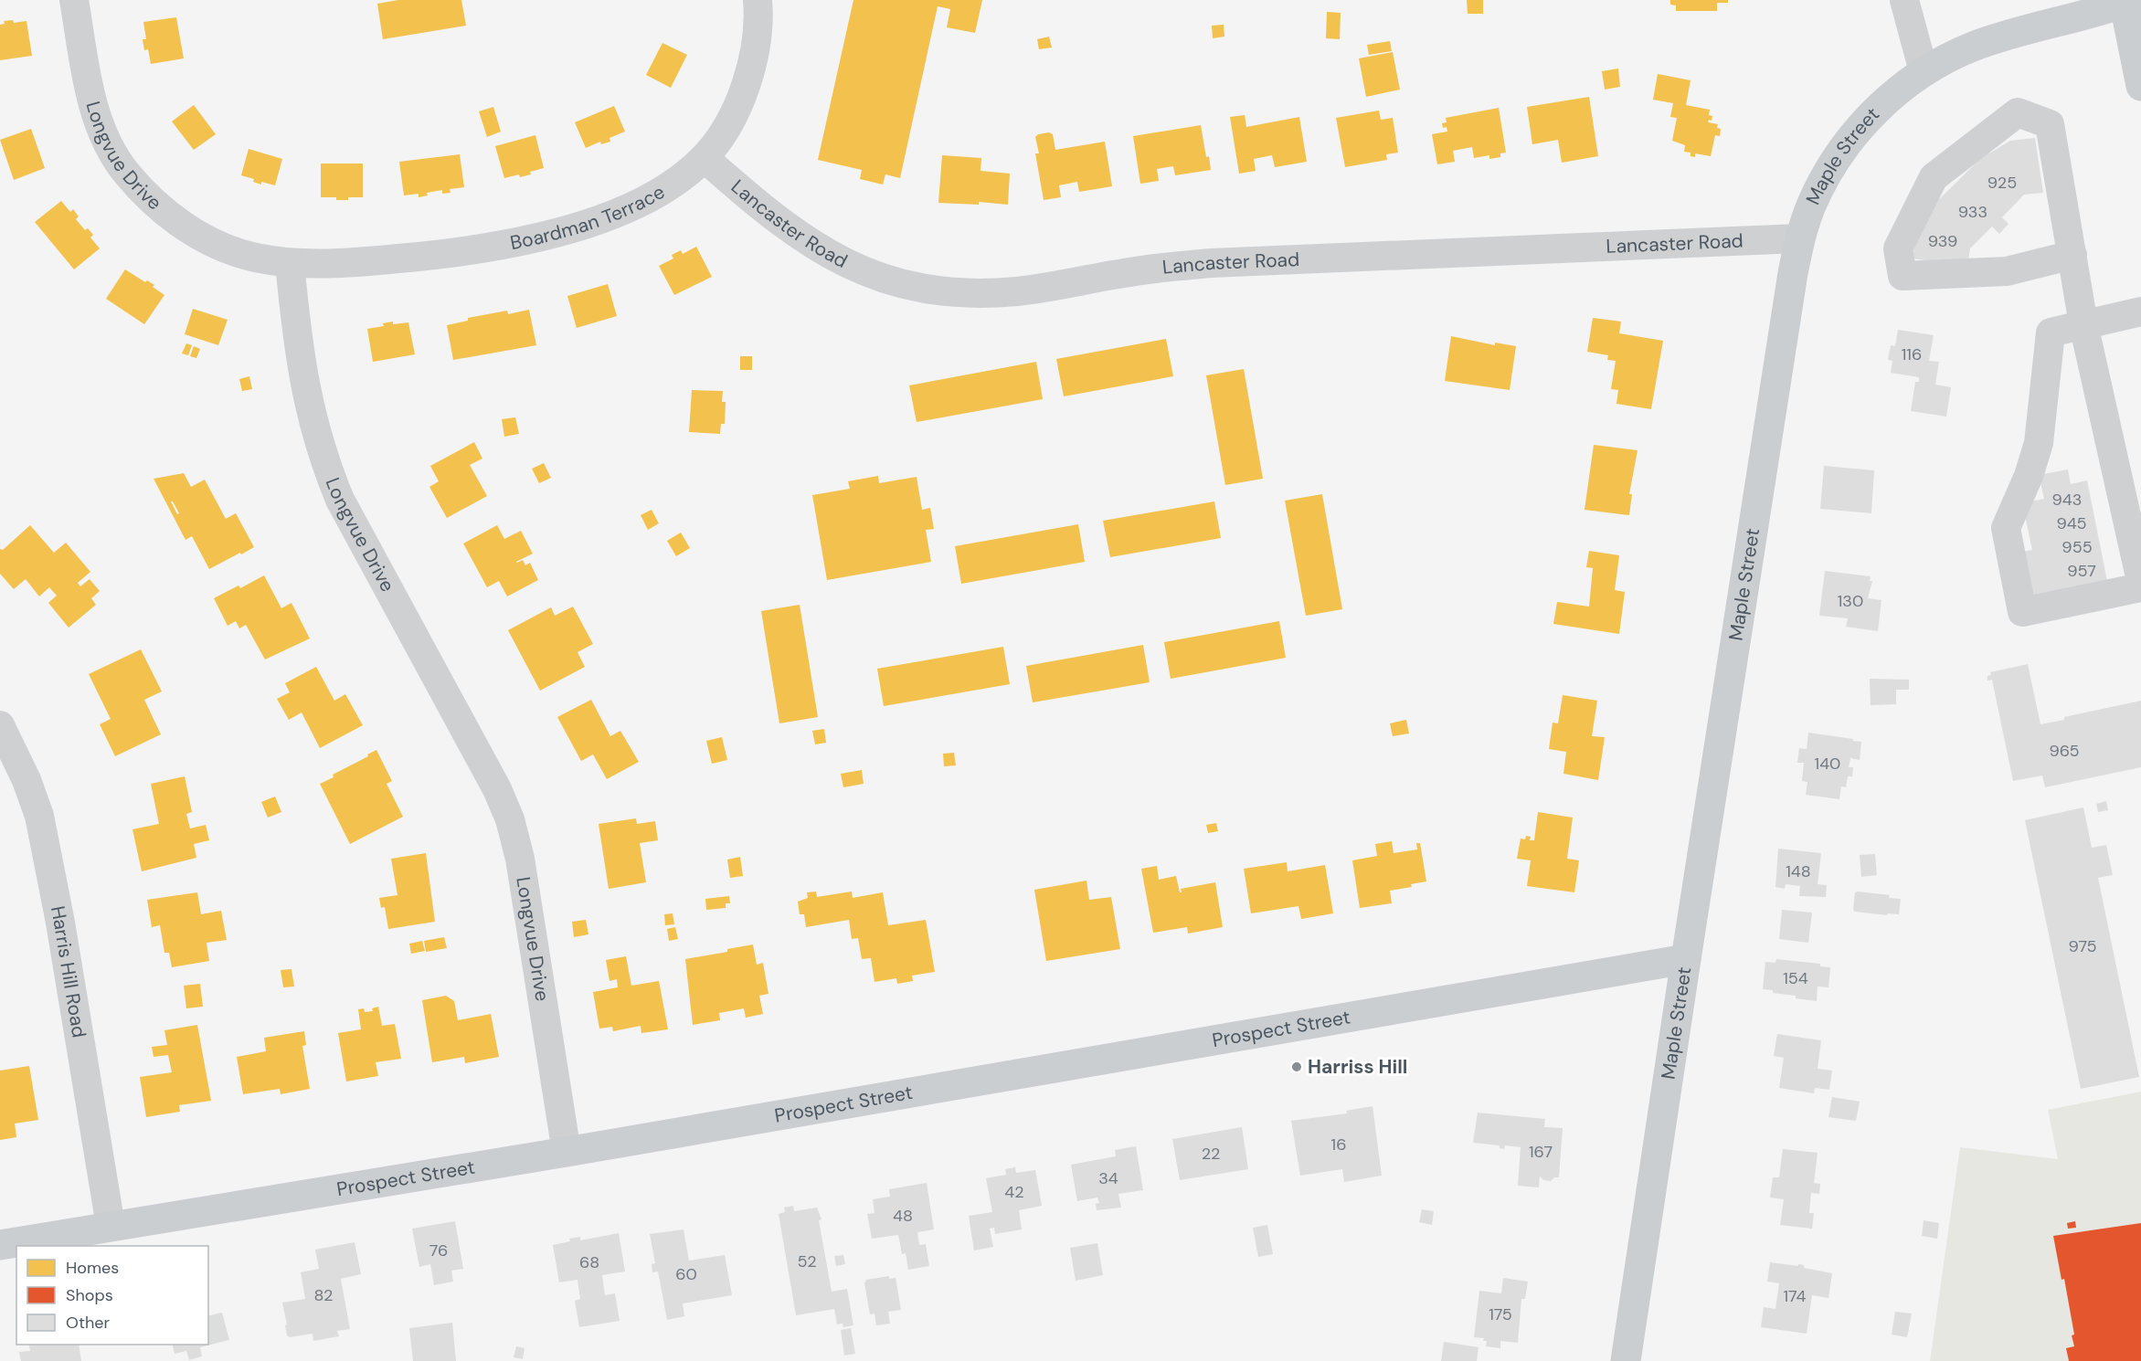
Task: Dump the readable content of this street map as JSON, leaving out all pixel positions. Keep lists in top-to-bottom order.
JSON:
{
  "streets": {
    "main road": ["Maple Street", "Prospect Street"],
    "street": [
      "Longvue Drive",
      "Boardman Terrace",
      "Lancaster Road",
      "Harris Hill Road"
    ]
  },
  "crossings": [
    ["Longvue Drive", "Boardman Terrace"],
    ["Longvue Drive", "Prospect Street"],
    ["Maple Street", "Lancaster Road"],
    ["Maple Street", "Prospect Street"],
    ["Boardman Terrace", "Lancaster Road"],
    ["Harris Hill Road", "Prospect Street"]
  ],
  "places": ["Harriss Hill"],
  "house_numbers": [
    "925",
    "933",
    "939",
    "116",
    "943",
    "945",
    "955",
    "957",
    "130",
    "965",
    "140",
    "148",
    "975",
    "154",
    "16",
    "167",
    "22",
    "34",
    "42",
    "48",
    "76",
    "52",
    "68",
    "60",
    "82",
    "174",
    "175"
  ],
  "legend": ["Homes", "Shops", "Other"]
}
